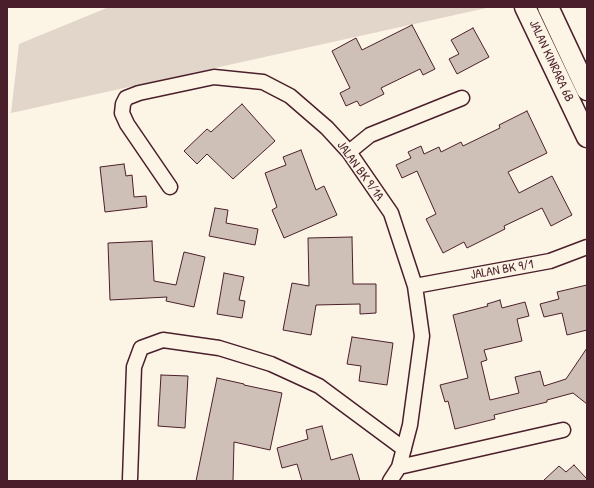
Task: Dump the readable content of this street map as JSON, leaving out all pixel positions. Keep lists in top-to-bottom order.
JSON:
{
  "streets": {
    "street": ["JALAN KINRARA 6B", "JALAN BK 9/1A", "JALAN BK 9/1"]
  },
  "crossings": [
    ["JALAN BK 9/1A", "JALAN BK 9/1"]
  ]
}
